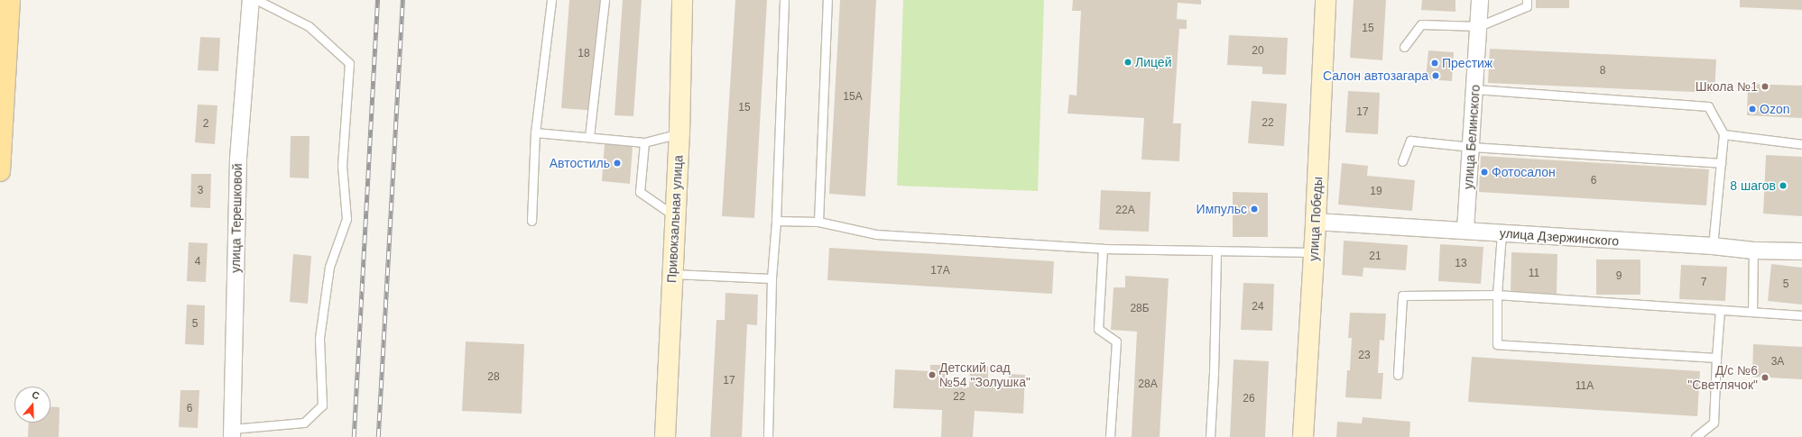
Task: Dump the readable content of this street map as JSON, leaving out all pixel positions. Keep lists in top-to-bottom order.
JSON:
{
  "streets": {
    "street": [
      "улица Белинского",
      "улица Терешковой",
      "Привокзальная улица",
      "улица Победы",
      "улица Дзержинского"
    ]
  },
  "crossings": [
    ["улица Белинского", "улица Дзержинского"],
    ["улица Победы", "улица Дзержинского"]
  ],
  "places": [
    "Лицей",
    "Престиж",
    "Салон автозагара",
    "Школа №1",
    "Ozon",
    "Автостиль",
    "Фотосалон",
    "8 шагов",
    "Импульс",
    "Детский сад №54 \"Золушка\"",
    "Д/с №6 \"Светлячок\""
  ],
  "house_numbers": [
    "15",
    "20",
    "18",
    "8",
    "15А",
    "15",
    "17",
    "22",
    "2",
    "6",
    "3",
    "19",
    "22А",
    "21",
    "4",
    "13",
    "17А",
    "11",
    "9",
    "7",
    "5",
    "24",
    "28Б",
    "5",
    "23",
    "3А",
    "28",
    "17",
    "28А",
    "11А",
    "22",
    "26",
    "6"
  ],
  "north": "top"
}
